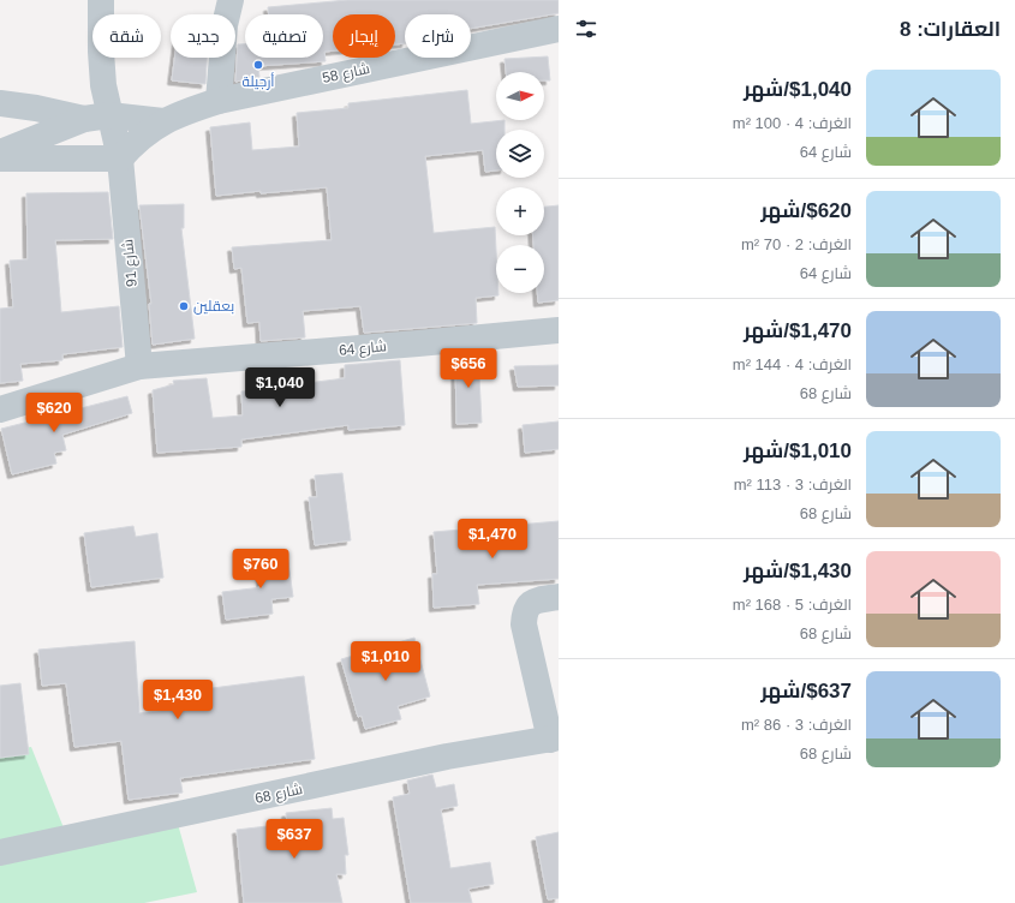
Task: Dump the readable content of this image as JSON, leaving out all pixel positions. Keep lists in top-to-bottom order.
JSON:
{
  "streets": {
    "street": [
      "شارع 58",
      "شارع 91",
      "شارع 64",
      "شارع 68"
    ]
  },
  "crossings": [
    ["شارع 58", "شارع 91"],
    ["شارع 91", "شارع 64"]
  ],
  "places": ["أرجيلة", "بعقلين"],
  "north": "right",
  "page": {
    "heading": "العقارات: 8",
    "chip": [
      "شراء",
      "إيجار",
      "تصفية",
      "جديد",
      "شقة"
    ],
    "list": [
      {
        "name": "$1,040/شهر",
        "note": "الغرف: 4 · 100 m² · شارع 64"
      },
      {
        "name": "$620/شهر",
        "note": "الغرف: 2 · 70 m² · شارع 64"
      },
      {
        "name": "$1,470/شهر",
        "note": "الغرف: 4 · 144 m² · شارع 68"
      },
      {
        "name": "$1,010/شهر",
        "note": "الغرف: 3 · 113 m² · شارع 68"
      },
      {
        "name": "$1,430/شهر",
        "note": "الغرف: 5 · 168 m² · شارع 68"
      },
      {
        "name": "$637/شهر",
        "note": "الغرف: 3 · 86 m² · شارع 68"
      }
    ],
    "map_buttons": ["+", "−"],
    "price": [
      "$656",
      "$1,040",
      "$620",
      "$1,470",
      "$760",
      "$1,010",
      "$1,430",
      "$637"
    ]
  }
}
